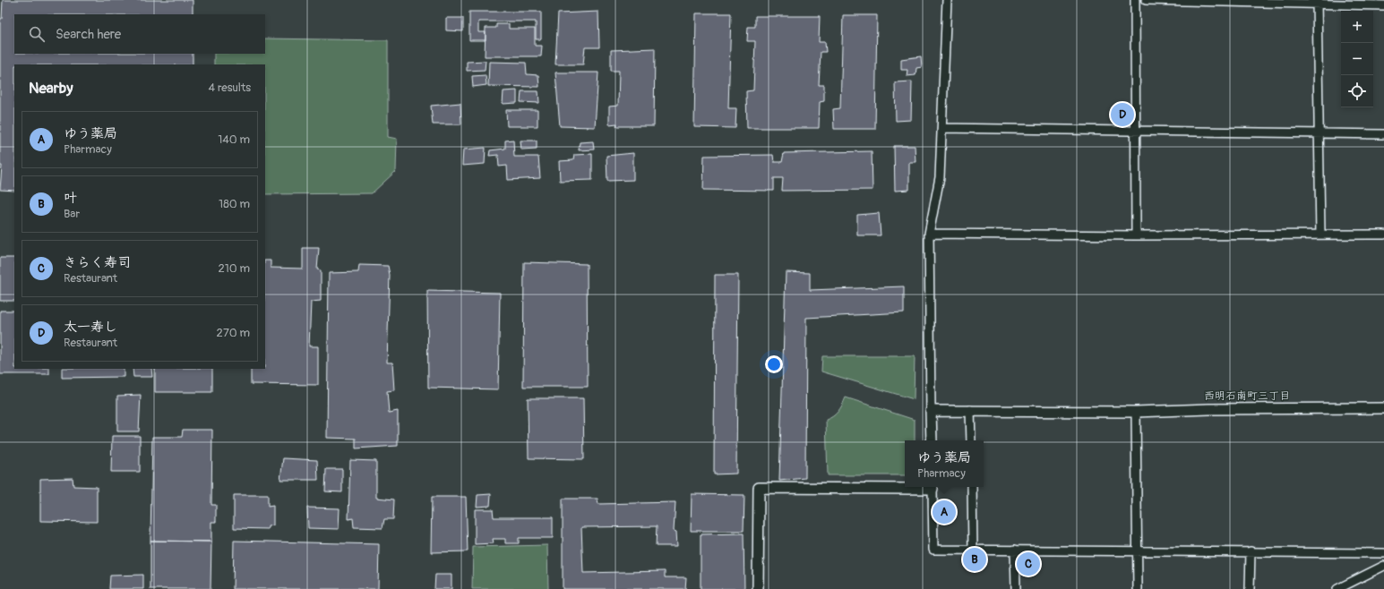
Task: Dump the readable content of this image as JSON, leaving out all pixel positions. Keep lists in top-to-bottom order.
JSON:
{
  "districts": ["西明石南町三丁目"],
  "page": {
    "map_buttons": ["+", "−"],
    "search": "Search here",
    "heading": ["Nearby", "4 results"],
    "pins": [
      "D",
      "A",
      "B",
      "C"
    ],
    "list": [
      {
        "mark": "A",
        "name": "ゆう薬局",
        "note": "Pharmacy",
        "value": "140 m"
      },
      {
        "mark": "B",
        "name": "叶",
        "note": "Bar",
        "value": "180 m"
      },
      {
        "mark": "C",
        "name": "きらく寿司",
        "note": "Restaurant",
        "value": "210 m"
      },
      {
        "mark": "D",
        "name": "太一寿し",
        "note": "Restaurant",
        "value": "270 m"
      }
    ],
    "popup": ["ゆう薬局", "Pharmacy"]
  }
}
